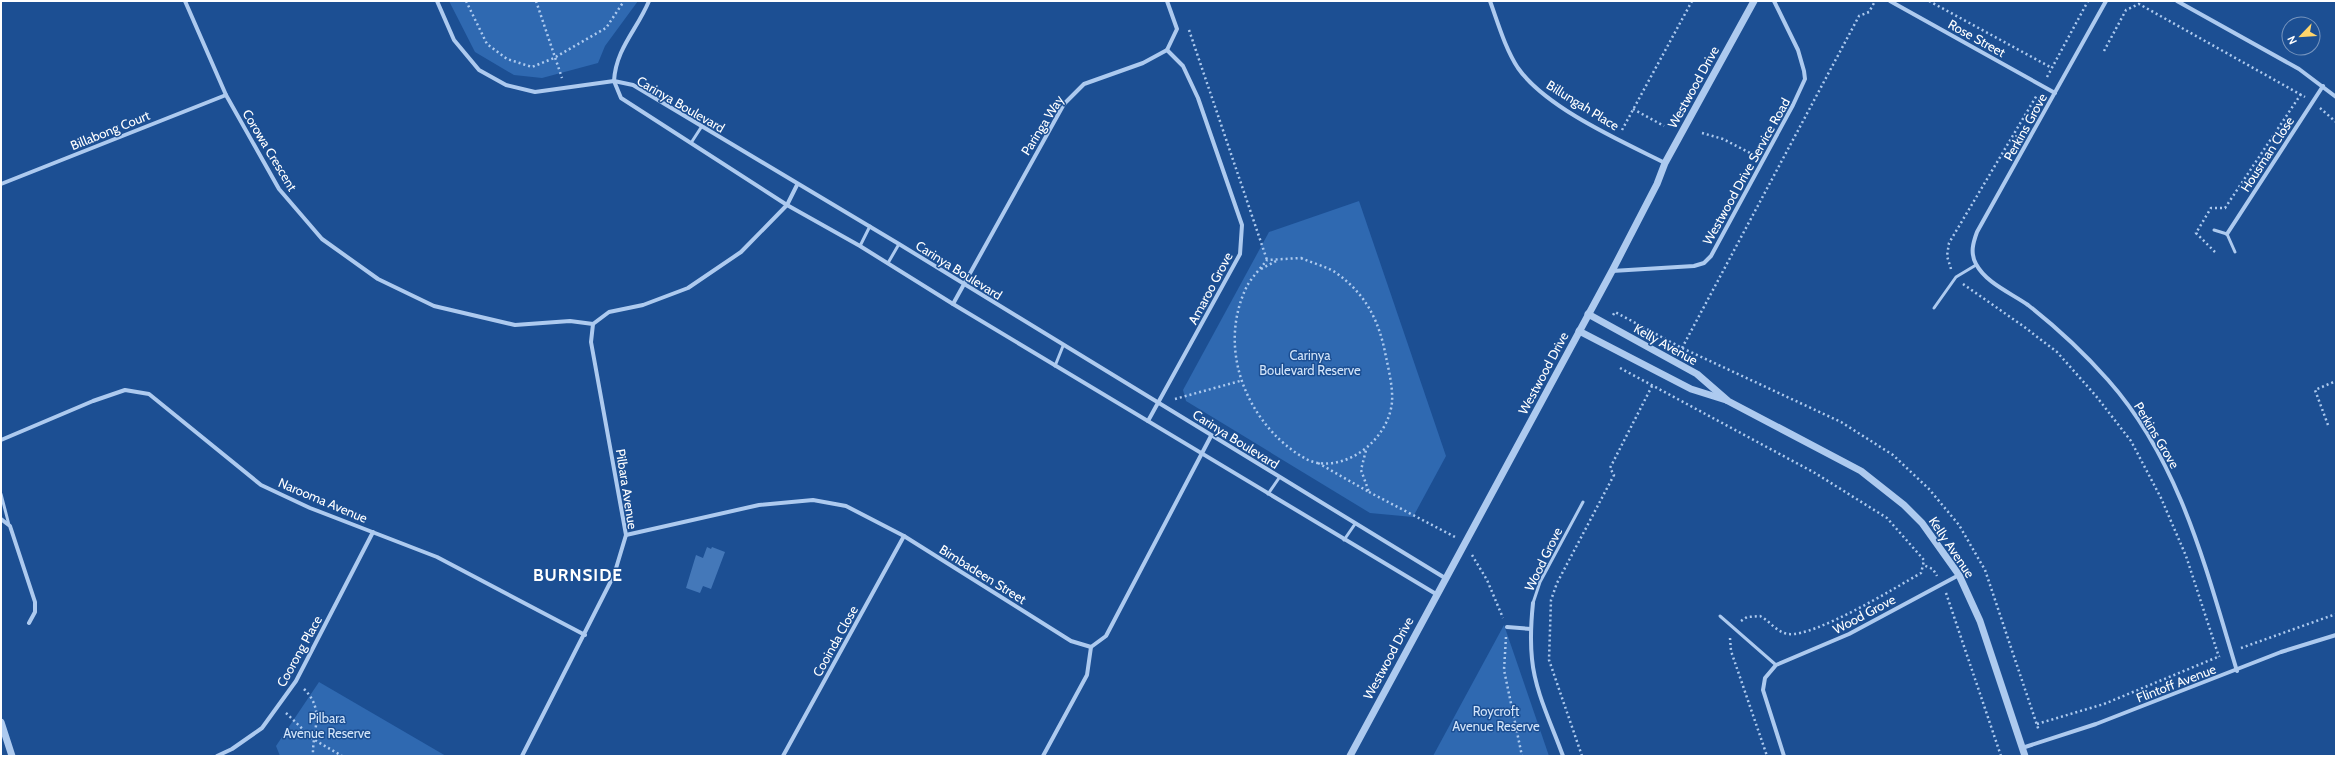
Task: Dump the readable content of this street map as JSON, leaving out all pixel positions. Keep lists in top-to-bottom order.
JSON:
{
  "streets": {
    "street": [
      "Rose Street",
      "Westwood Drive",
      "Carinya Boulevard",
      "Billungah Place",
      "Paringa Way",
      "Perkins Grove",
      "Billabong Court",
      "Corowa Crescent",
      "Housman Close",
      "Westwood Drive Service Road",
      "Amaroo Grove",
      "Kelly Avenue",
      "Pilbara Avenue",
      "Narooma Avenue",
      "Wood Grove",
      "Bimbadeen Street",
      "Cooinda Close",
      "Coorong Place",
      "Flintoff Avenue"
    ]
  },
  "crossings": [
    ["Rose Street", "Perkins Grove"],
    ["Westwood Drive", "Carinya Boulevard"],
    ["Westwood Drive", "Billungah Place"],
    ["Westwood Drive", "Westwood Drive Service Road"],
    ["Westwood Drive", "Kelly Avenue"],
    ["Carinya Boulevard", "Paringa Way"],
    ["Carinya Boulevard", "Amaroo Grove"],
    ["Paringa Way", "Amaroo Grove"],
    ["Perkins Grove", "Flintoff Avenue"],
    ["Billabong Court", "Corowa Crescent"],
    ["Corowa Crescent", "Pilbara Avenue"],
    ["Kelly Avenue", "Wood Grove"],
    ["Kelly Avenue", "Flintoff Avenue"],
    ["Pilbara Avenue", "Narooma Avenue"],
    ["Pilbara Avenue", "Bimbadeen Street"],
    ["Narooma Avenue", "Coorong Place"],
    ["Bimbadeen Street", "Cooinda Close"]
  ],
  "districts": ["BURNSIDE"],
  "parks": ["Carinya Boulevard Reserve", "Roycroft Avenue Reserve", "Pilbara Avenue Reserve"],
  "north": "bottom left"
}
